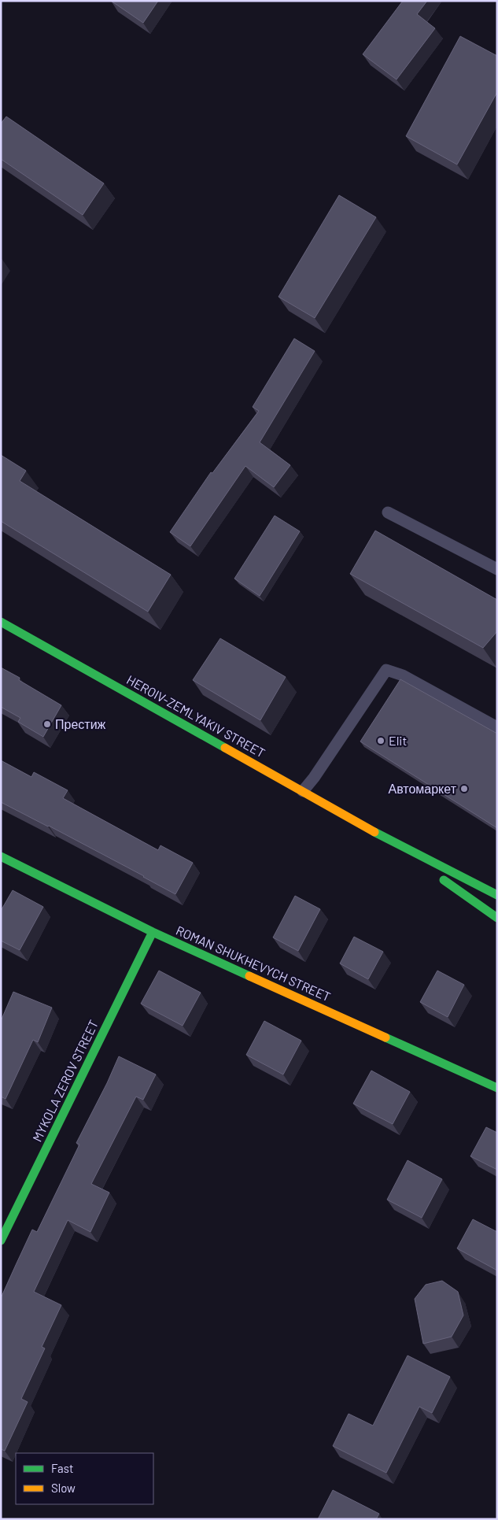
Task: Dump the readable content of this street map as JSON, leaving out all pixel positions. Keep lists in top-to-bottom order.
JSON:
{
  "streets": {
    "street": ["HEROIV-ZEMLYAKIV STREET", "ROMAN SHUKHEVYCH STREET", "MYKOLA ZEROV STREET"]
  },
  "crossings": [
    ["ROMAN SHUKHEVYCH STREET", "MYKOLA ZEROV STREET"]
  ],
  "places": ["Престиж", "Elit", "Автомаркет"],
  "legend": ["Fast", "Slow"]
}
